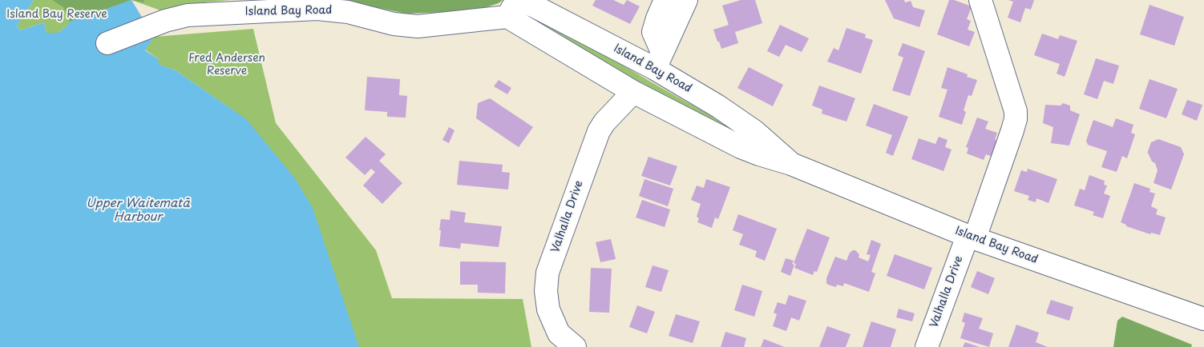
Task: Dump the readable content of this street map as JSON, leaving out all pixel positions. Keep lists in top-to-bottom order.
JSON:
{
  "streets": {
    "street": ["Island Bay Road", "Valhalla Drive"]
  },
  "crossings": [
    ["Island Bay Road", "Valhalla Drive"]
  ],
  "water": ["Upper Waitematā Harbour"],
  "parks": ["Island Bay Reserve", "Fred Andersen Reserve"]
}
